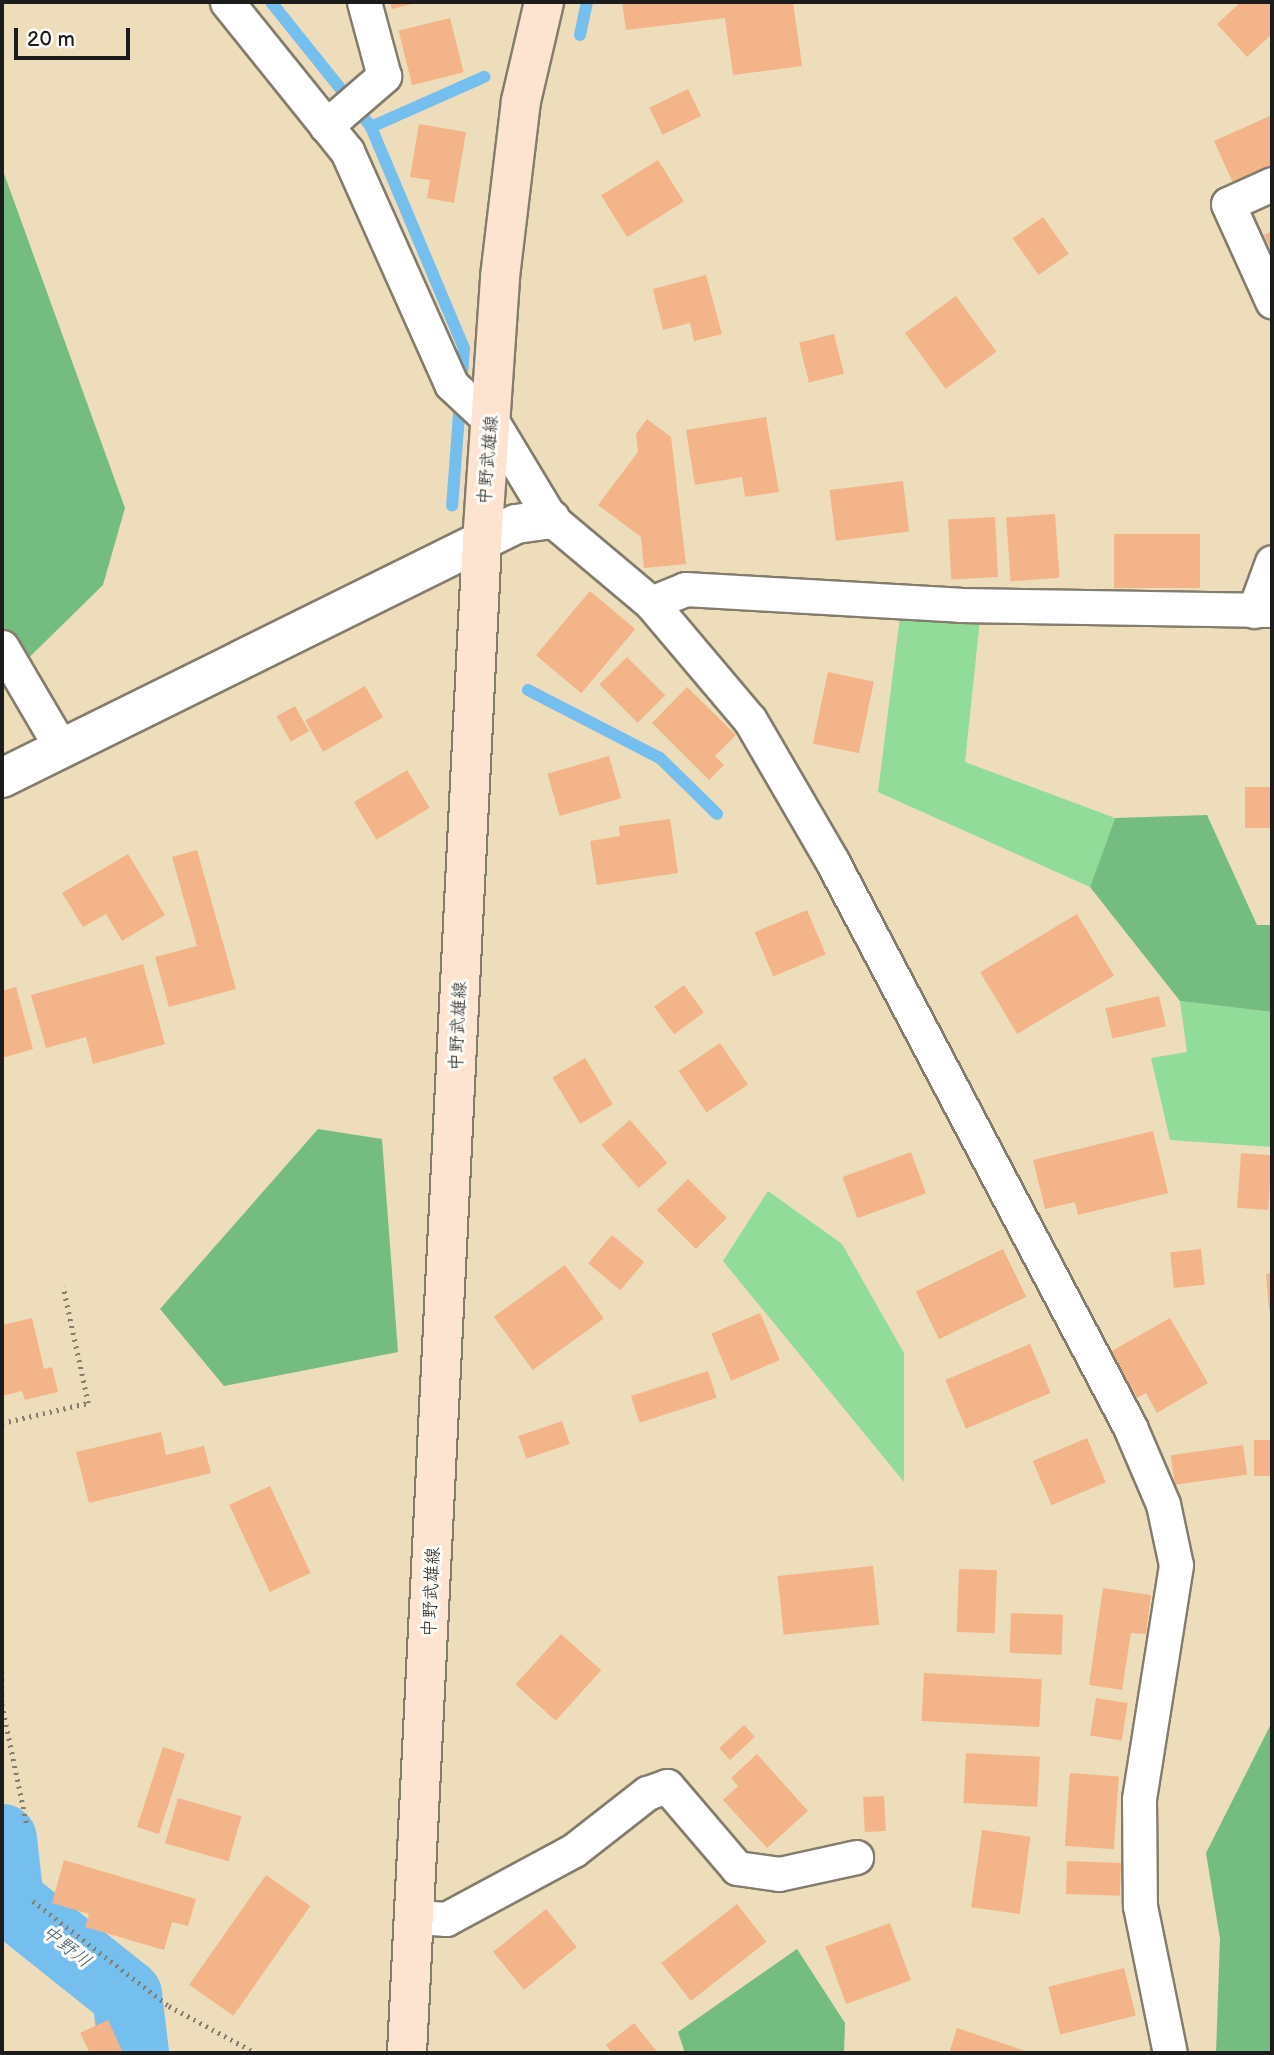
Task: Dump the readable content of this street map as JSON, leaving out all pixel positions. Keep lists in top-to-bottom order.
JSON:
{
  "streets": {
    "main road": ["中野武雄線"]
  },
  "water": ["中野川"],
  "scale_bar": "20 m"
}
